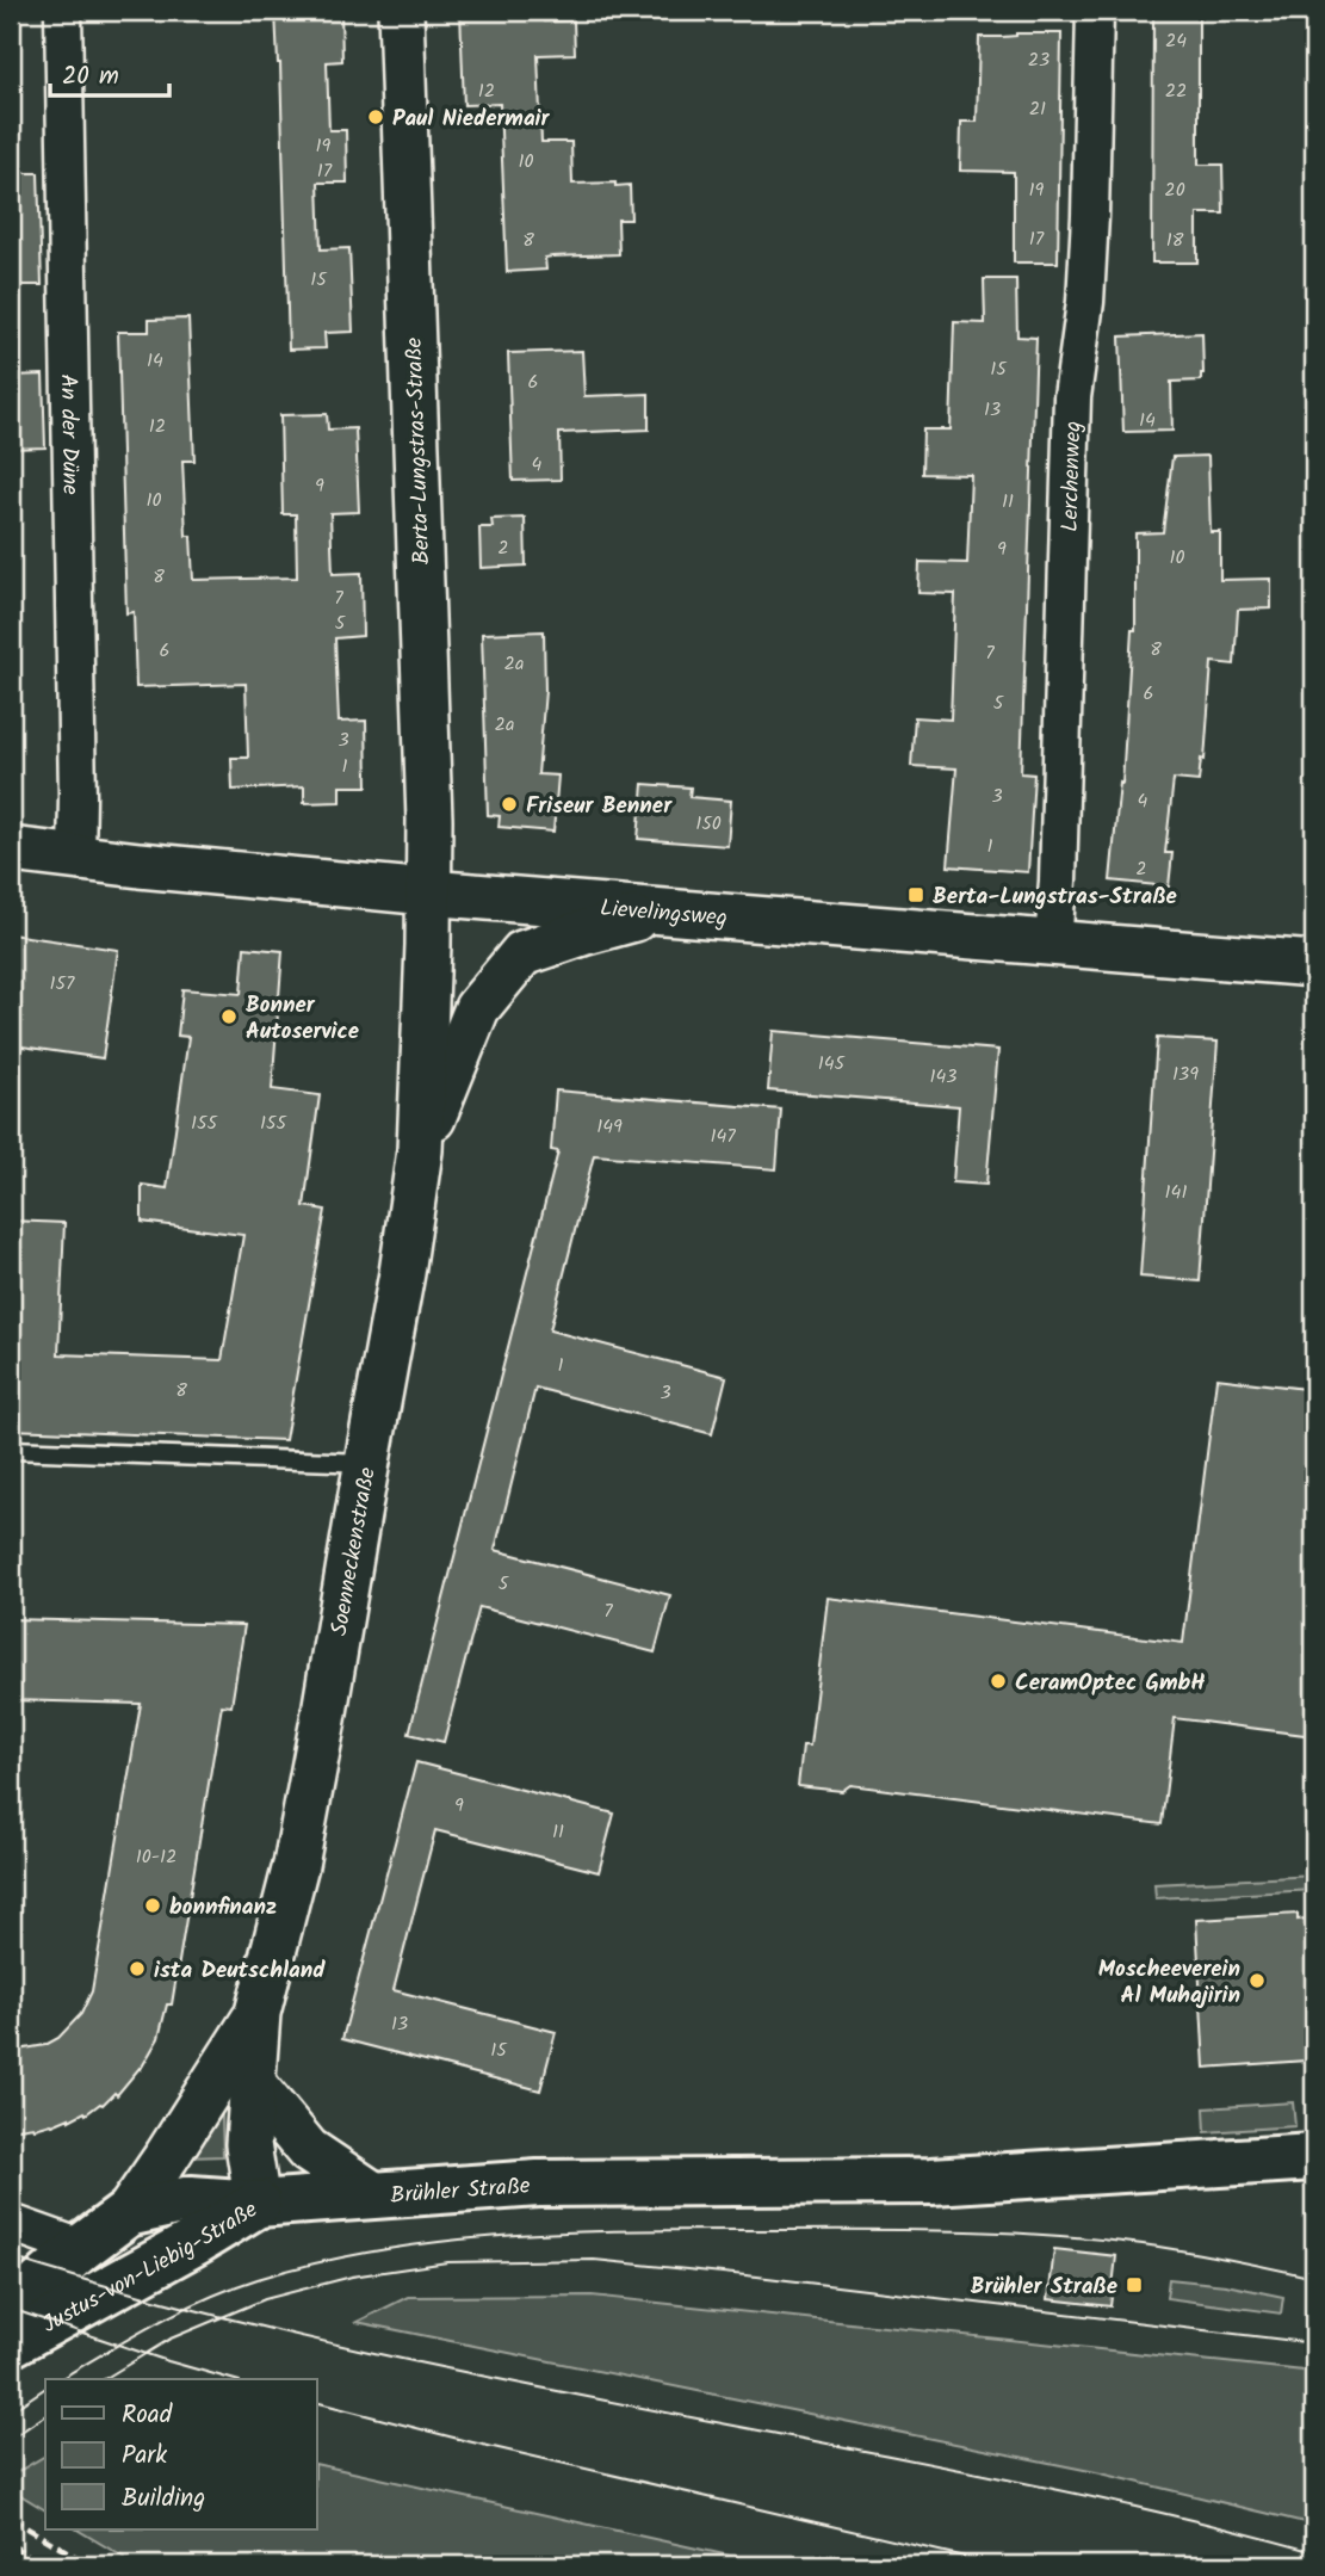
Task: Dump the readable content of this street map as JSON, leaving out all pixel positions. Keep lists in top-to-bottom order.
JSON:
{
  "streets": {
    "main road": ["Brühler Straße", "Justus-von-Liebig-Straße"],
    "street": [
      "An der Düne",
      "Berta-Lungstras-Straße",
      "Lerchenweg",
      "Lievelingsweg",
      "Soenneckenstraße"
    ]
  },
  "crossings": [
    ["An der Düne", "Lievelingsweg"],
    ["Berta-Lungstras-Straße", "Lievelingsweg"],
    ["Berta-Lungstras-Straße", "Soenneckenstraße"],
    ["Lerchenweg", "Lievelingsweg"],
    ["Lievelingsweg", "Soenneckenstraße"],
    ["Soenneckenstraße", "Brühler Straße"],
    ["Soenneckenstraße", "Justus-von-Liebig-Straße"],
    ["Brühler Straße", "Justus-von-Liebig-Straße"]
  ],
  "places": {
    "other": [
      "Paul Niedermair",
      "Friseur Benner",
      "Bonner Autoservice",
      "CeramOptec GmbH",
      "bonnfinanz",
      "ista Deutschland",
      "Moscheeverein Al Muhajirin"
    ],
    "transit": ["Berta-Lungstras-Straße", "Brühler Straße"]
  },
  "house_numbers": [
    "24",
    "23",
    "12",
    "22",
    "21",
    "19",
    "10",
    "17",
    "19",
    "20",
    "17",
    "8",
    "18",
    "15",
    "14",
    "15",
    "6",
    "13",
    "14",
    "12",
    "4",
    "9",
    "10",
    "11",
    "2",
    "9",
    "10",
    "8",
    "7",
    "5",
    "8",
    "6",
    "7",
    "2a",
    "6",
    "5",
    "2a",
    "3",
    "1",
    "3",
    "4",
    "150",
    "1",
    "2",
    "157",
    "145",
    "139",
    "143",
    "155",
    "155",
    "149",
    "147",
    "141",
    "1",
    "8",
    "3",
    "5",
    "7",
    "9",
    "11",
    "10-12",
    "13",
    "15"
  ],
  "legend": ["Road", "Park", "Building"],
  "scale_bar": "20 m"
}
